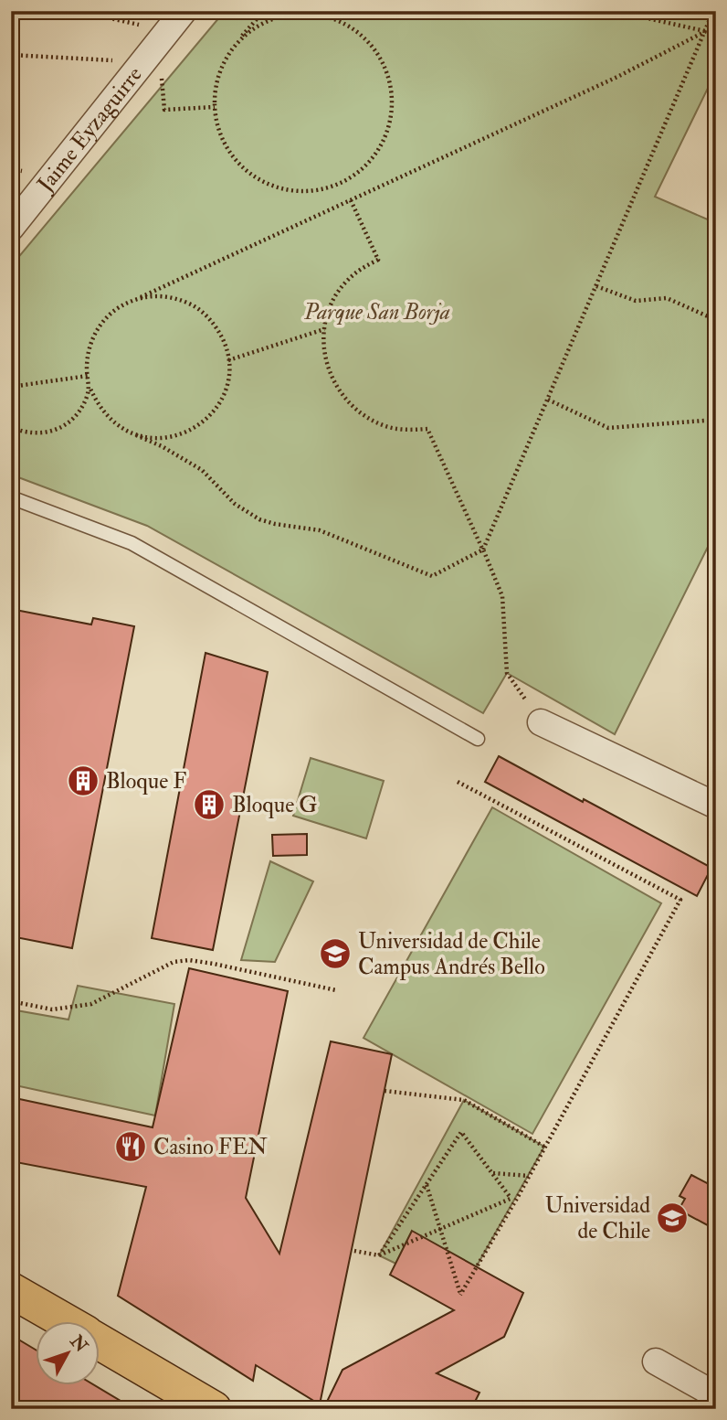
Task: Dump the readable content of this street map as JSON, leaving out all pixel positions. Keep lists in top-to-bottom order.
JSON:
{
  "streets": {
    "street": ["Jaime Eyzaguirre"]
  },
  "parks": ["Parque San Borja"],
  "places": {
    "building": ["Bloque F", "Bloque G"],
    "school or university": ["Universidad de Chile Campus Andrés Bello", "Universidad de Chile"],
    "restaurant": ["Casino FEN"]
  },
  "north": "top right"
}
